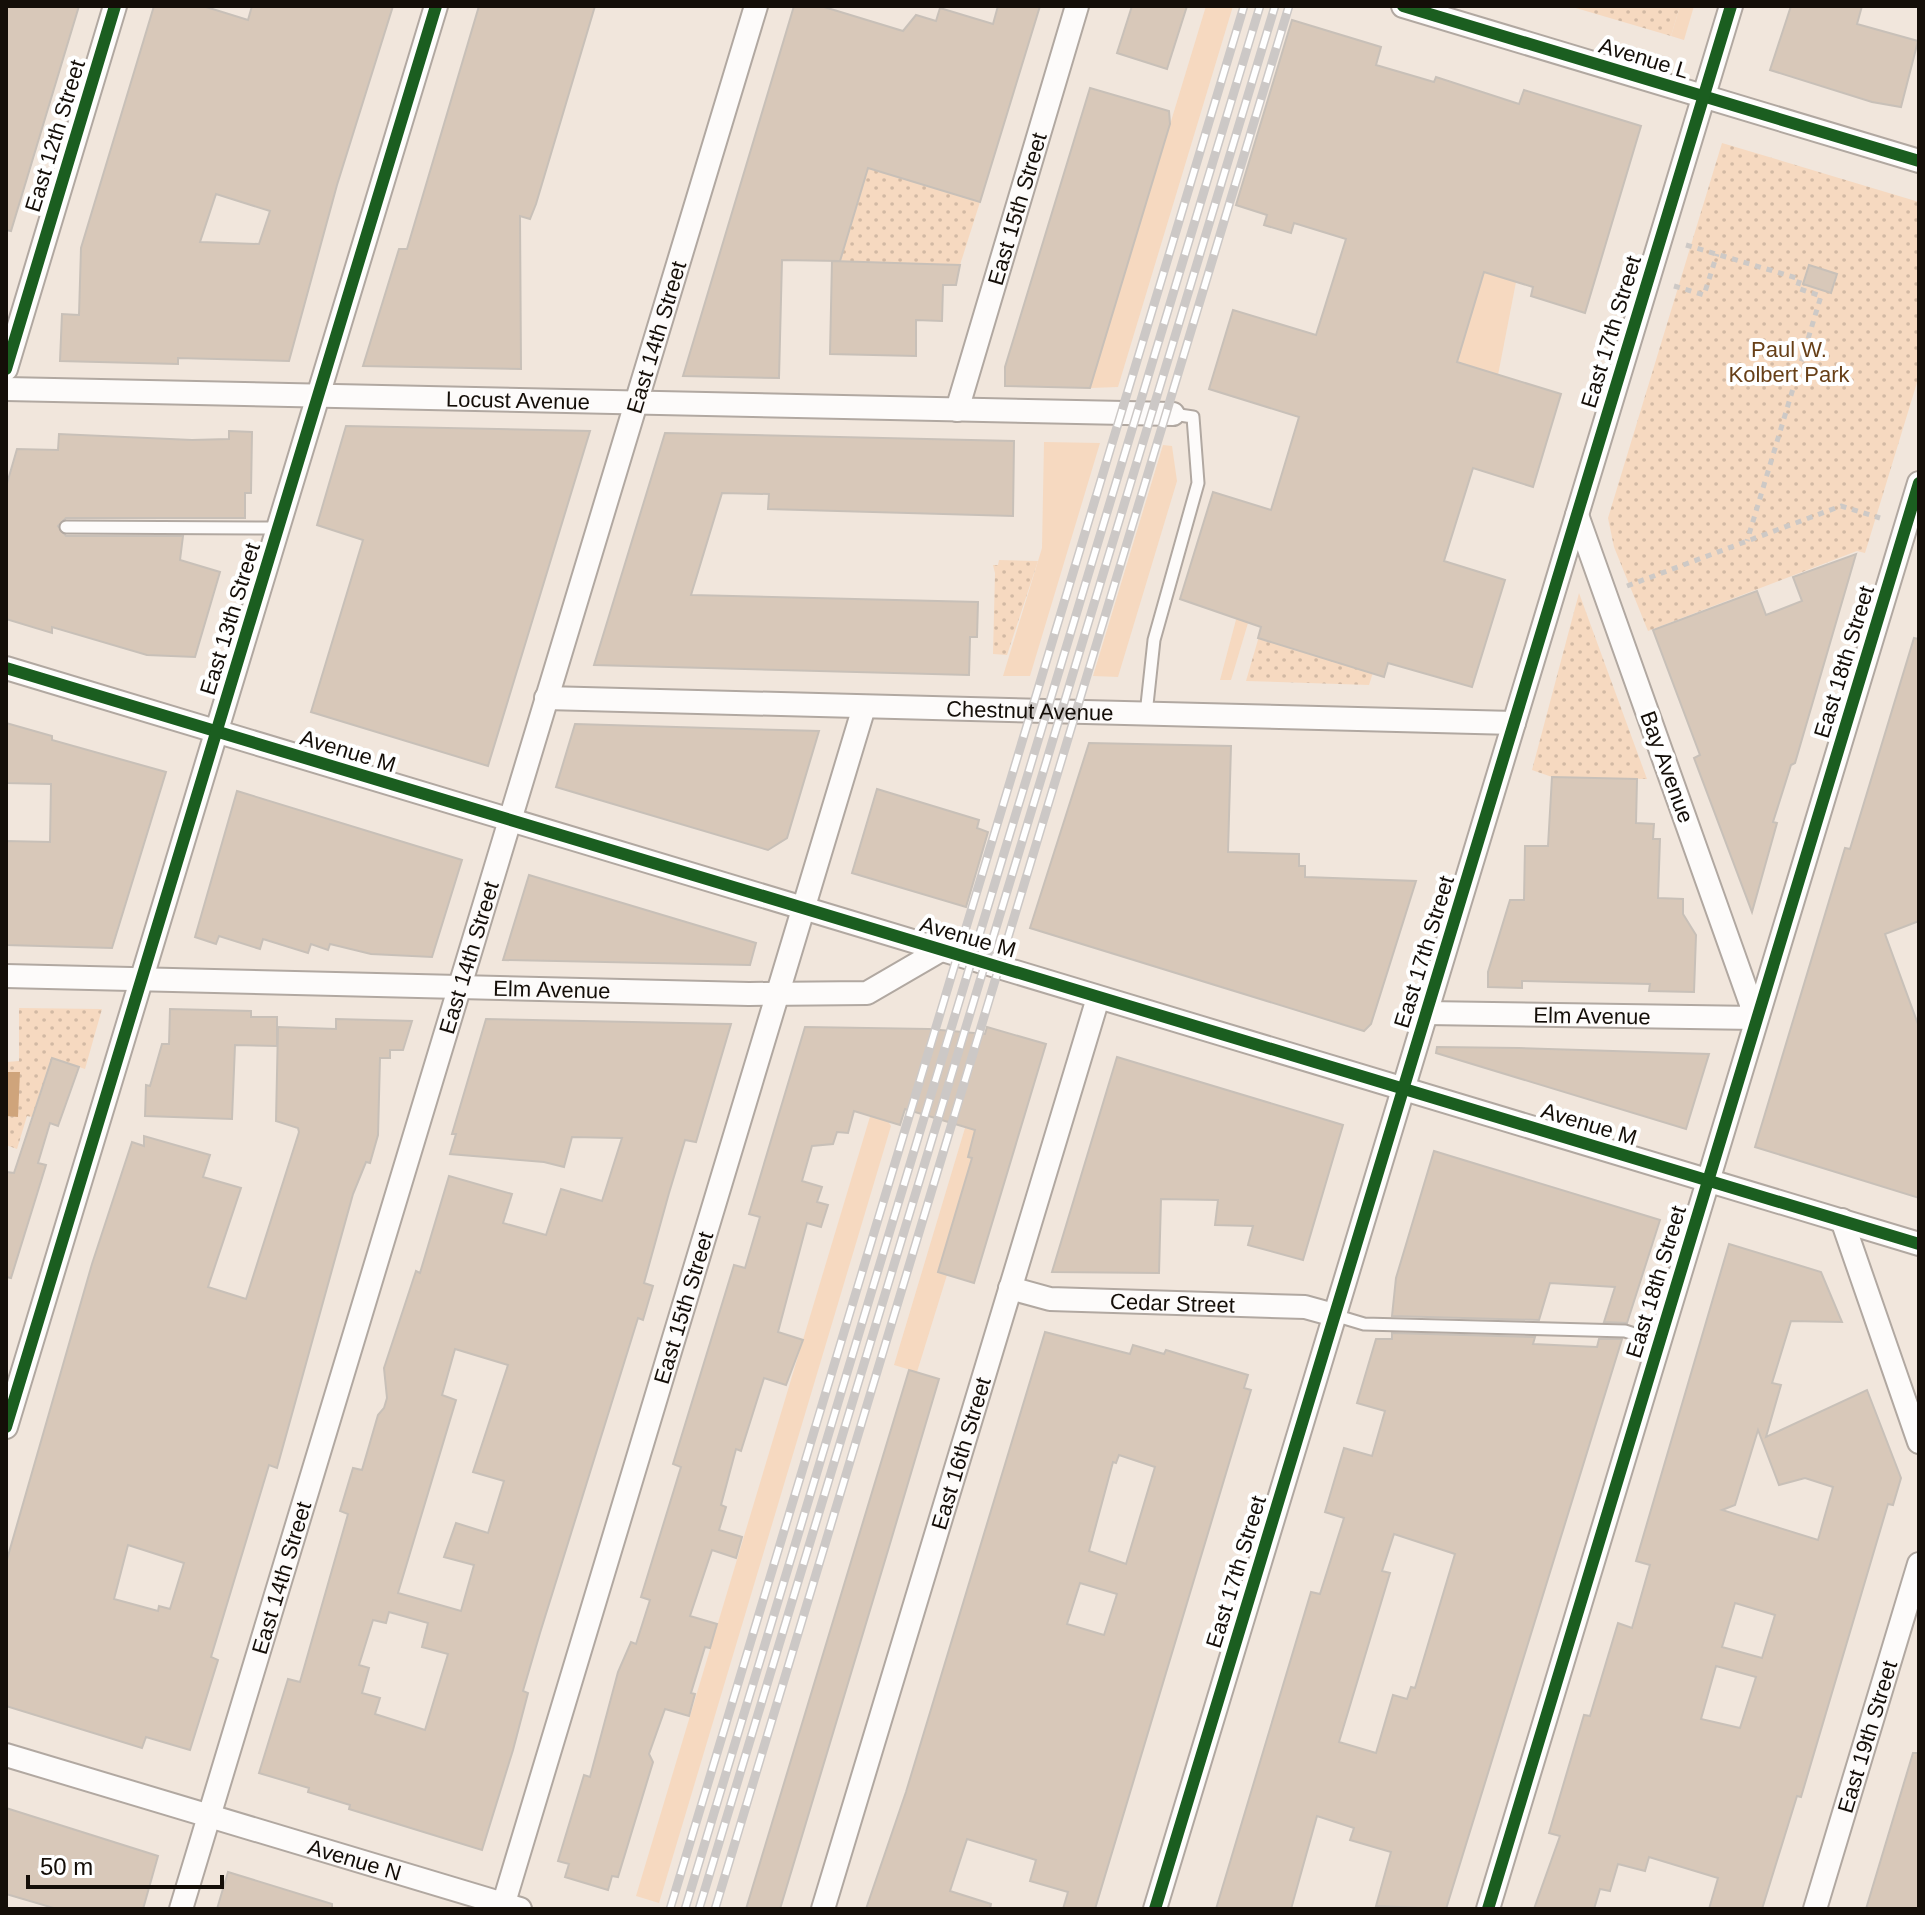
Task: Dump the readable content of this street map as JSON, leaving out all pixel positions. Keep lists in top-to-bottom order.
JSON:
{
  "streets": {
    "street": [
      "Avenue L",
      "East 12th Street",
      "East 15th Street",
      "East 17th Street",
      "East 14th Street",
      "Locust Avenue",
      "East 13th Street",
      "East 18th Street",
      "Chestnut Avenue",
      "Avenue M",
      "Bay Avenue",
      "Elm Avenue",
      "Cedar Street",
      "East 16th Street",
      "East 19th Street",
      "Avenue N"
    ]
  },
  "crossings": [
    ["Avenue L", "East 17th Street"],
    ["East 15th Street", "Locust Avenue"],
    ["East 15th Street", "Chestnut Avenue"],
    ["East 15th Street", "Avenue M"],
    ["East 15th Street", "Elm Avenue"],
    ["East 15th Street", "Avenue N"],
    ["East 17th Street", "Chestnut Avenue"],
    ["East 17th Street", "Avenue M"],
    ["East 17th Street", "Bay Avenue"],
    ["East 17th Street", "Elm Avenue"],
    ["East 17th Street", "Cedar Street"],
    ["East 14th Street", "Locust Avenue"],
    ["East 14th Street", "Chestnut Avenue"],
    ["East 14th Street", "Avenue M"],
    ["East 14th Street", "Elm Avenue"],
    ["East 14th Street", "Avenue N"],
    ["Locust Avenue", "East 13th Street"],
    ["East 13th Street", "Avenue M"],
    ["East 13th Street", "Elm Avenue"],
    ["East 18th Street", "Avenue M"],
    ["East 18th Street", "Bay Avenue"],
    ["East 18th Street", "Elm Avenue"],
    ["Avenue M", "Elm Avenue"],
    ["Avenue M", "East 16th Street"],
    ["Bay Avenue", "Elm Avenue"],
    ["Cedar Street", "East 16th Street"]
  ],
  "parks": ["Paul W. Kolbert Park"],
  "scale_bar": "50 m"
}
